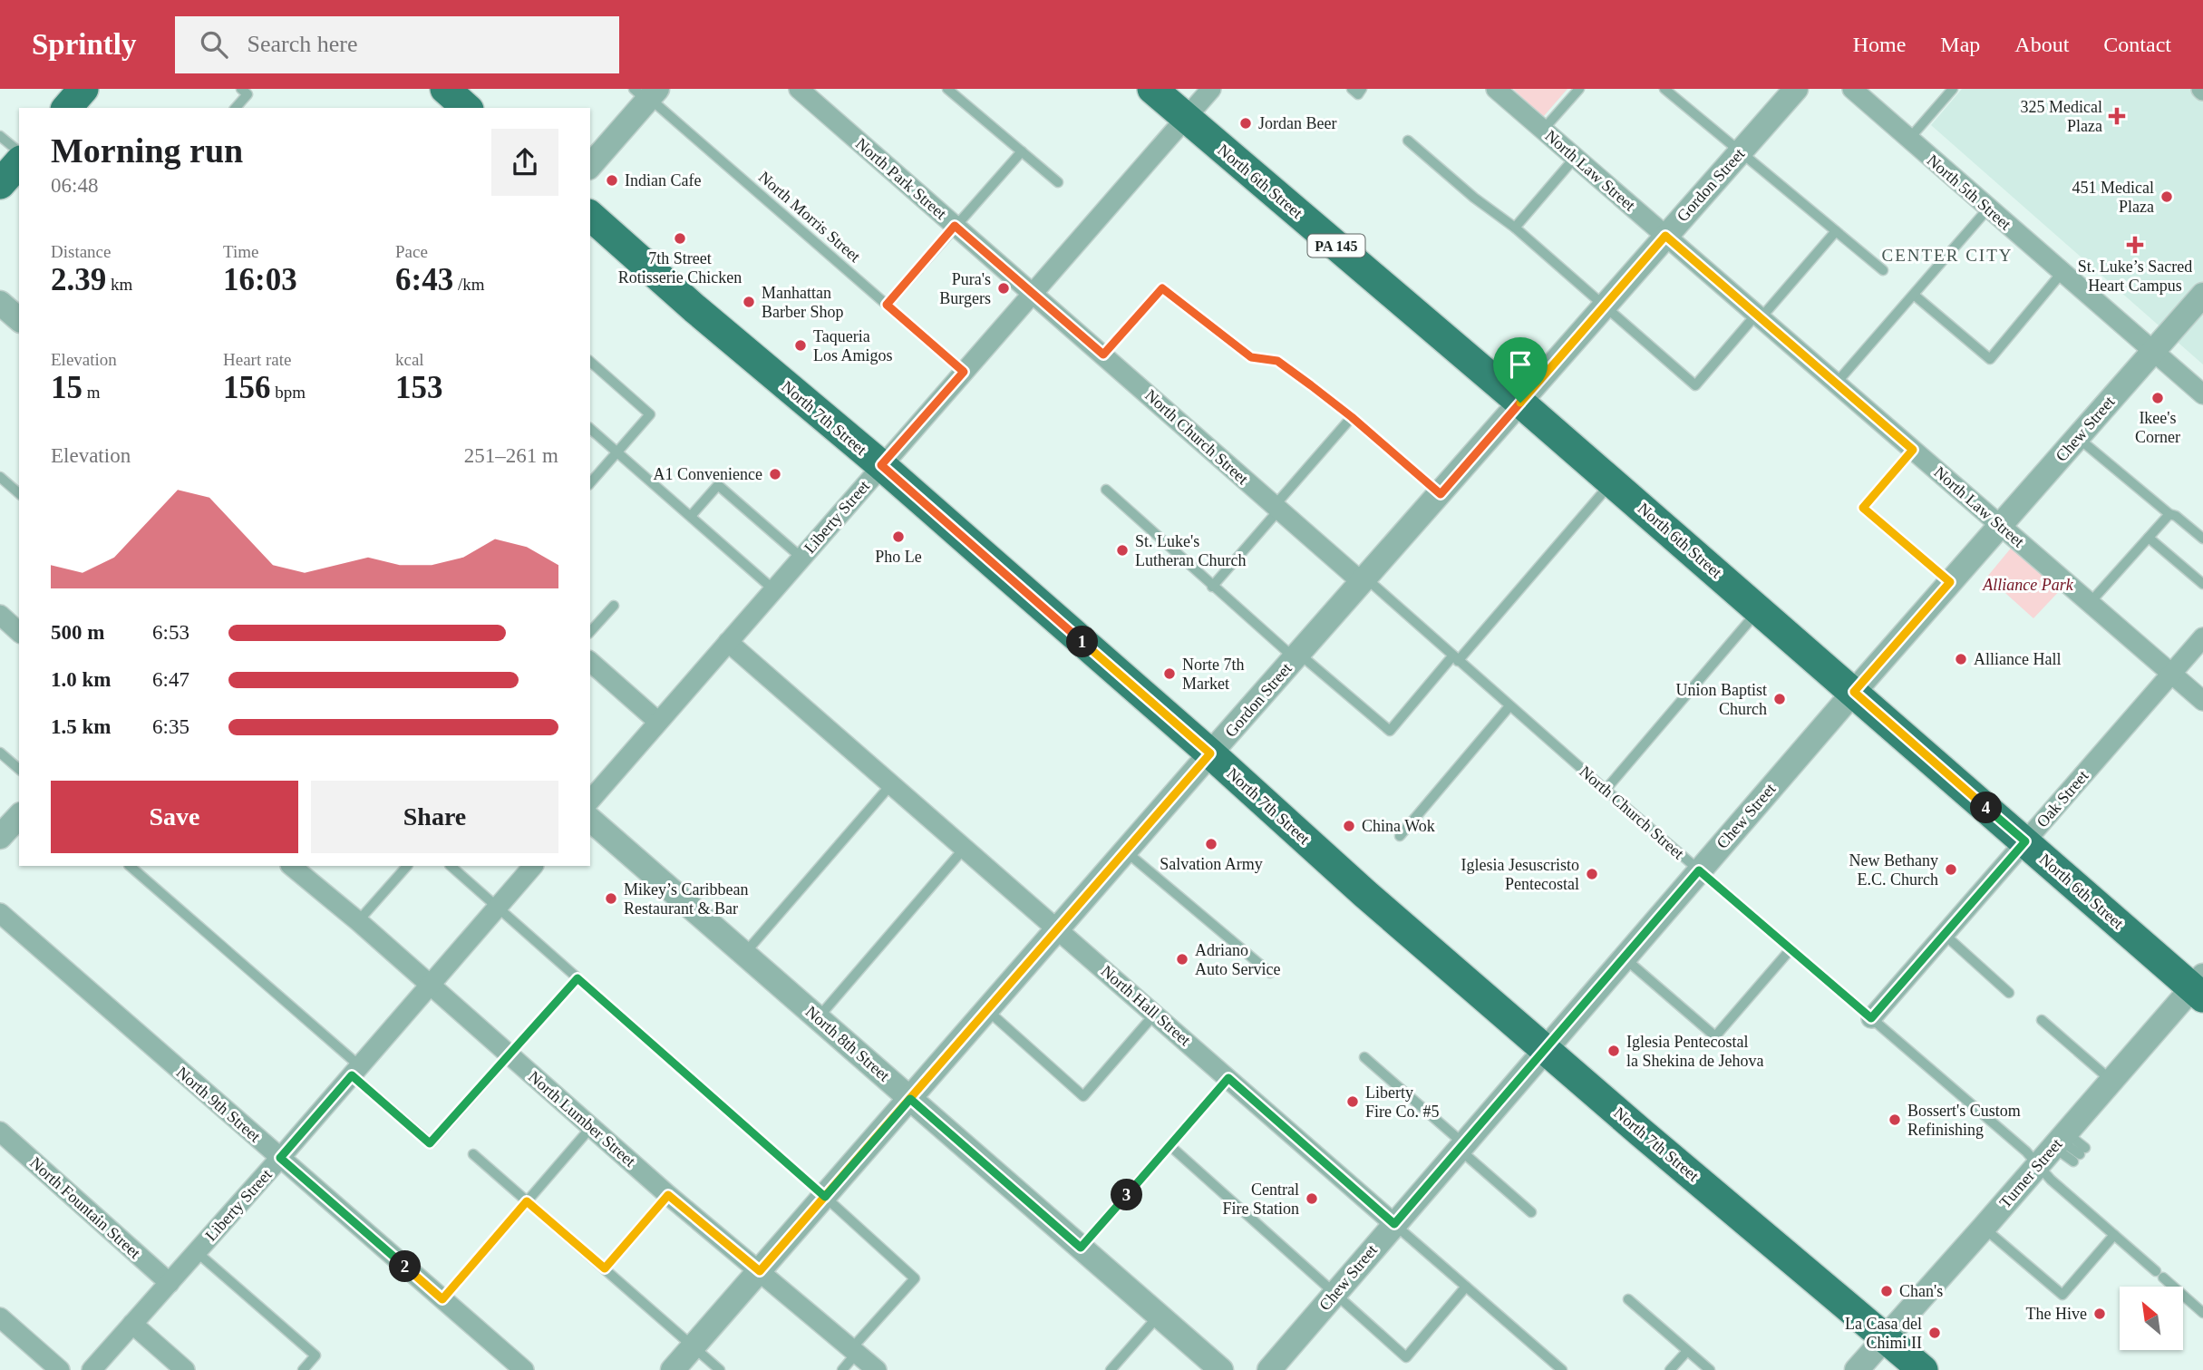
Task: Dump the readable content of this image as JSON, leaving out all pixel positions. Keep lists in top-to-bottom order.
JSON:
{
  "streets": {
    "main road": ["North 6th Street", "PA 145", "North 7th Street"],
    "street": [
      "North Law Street",
      "North Park Street",
      "Gordon Street",
      "North 5th Street",
      "Chew Street",
      "North Church Street",
      "Liberty Street",
      "Oak Street",
      "North Hall Street",
      "North 8th Street",
      "North 9th Street",
      "North Lumber Street",
      "Turner Street",
      "North Fountain Street"
    ],
    "lane": ["North Morris Street"]
  },
  "crossings": [
    ["North Law Street", "Gordon Street"],
    ["North Law Street", "Chew Street"],
    ["North Law Street", "Oak Street"],
    ["North Park Street", "North Church Street"],
    ["North Park Street", "Liberty Street"],
    ["North 6th Street", "Gordon Street"],
    ["North 6th Street", "Chew Street"],
    ["North 6th Street", "Liberty Street"],
    ["North 6th Street", "Oak Street"],
    ["North 6th Street", "Turner Street"],
    ["Gordon Street", "North 7th Street"],
    ["Gordon Street", "North Church Street"],
    ["Gordon Street", "North Hall Street"],
    ["Gordon Street", "North 8th Street"],
    ["Gordon Street", "North Lumber Street"],
    ["North 5th Street", "Chew Street"],
    ["North Morris Street", "Liberty Street"],
    ["North 7th Street", "Chew Street"],
    ["North 7th Street", "Liberty Street"],
    ["North 7th Street", "Turner Street"],
    ["Chew Street", "North Church Street"],
    ["Chew Street", "North Hall Street"],
    ["North Church Street", "Liberty Street"],
    ["North Church Street", "Oak Street"],
    ["North Church Street", "Turner Street"],
    ["Liberty Street", "North Hall Street"],
    ["Liberty Street", "North 9th Street"],
    ["Liberty Street", "North Lumber Street"],
    ["Liberty Street", "North Fountain Street"]
  ],
  "districts": ["CENTER CITY"],
  "parks": ["Alliance Park"],
  "places": {
    "health": ["325 Medical Plaza", "St. Luke’s Sacred Heart Campus"],
    "other": [
      "Jordan Beer",
      "Indian Cafe",
      "451 Medical Plaza",
      "7th Street Rotisserie Chicken",
      "Pura's Burgers",
      "Manhattan Barber Shop",
      "Taqueria Los Amigos",
      "Ikee's Corner",
      "A1 Convenience",
      "Pho Le",
      "St. Luke's Lutheran Church",
      "Alliance Hall",
      "Norte 7th Market",
      "Union Baptist Church",
      "China Wok",
      "Salvation Army",
      "New Bethany E.C. Church",
      "Iglesia Jesuscristo Pentecostal",
      "Mikey’s Caribbean Restaurant & Bar",
      "Adriano Auto Service",
      "Iglesia Pentecostal la Shekina de Jehova",
      "Liberty Fire Co. #5",
      "Bossert's Custom Refinishing",
      "Central Fire Station",
      "Chan's",
      "The Hive",
      "La Casa del Chimi II"
    ]
  },
  "north": "top left",
  "page": {
    "header": "Sprintly",
    "search": "Search here",
    "nav": [
      "Home",
      "Map",
      "About",
      "Contact"
    ],
    "heading": ["Morning run", "06:48"],
    "stats": [
      ["Distance", "2.39 km"],
      ["Time", "16:03"],
      ["Pace", "6:43 /km"],
      ["Elevation", "15 m"],
      ["Heart rate", "156 bpm"],
      ["kcal", "153"]
    ],
    "chart": ["Elevation", "251–261 m"],
    "list": [
      {
        "name": "500 m",
        "note": "6:53"
      },
      {
        "name": "1.0 km",
        "note": "6:47"
      },
      {
        "name": "1.5 km",
        "note": "6:35"
      }
    ],
    "pins": [
      "1",
      "4",
      "3",
      "2"
    ],
    "buttons": ["Save", "Share"]
  }
}
